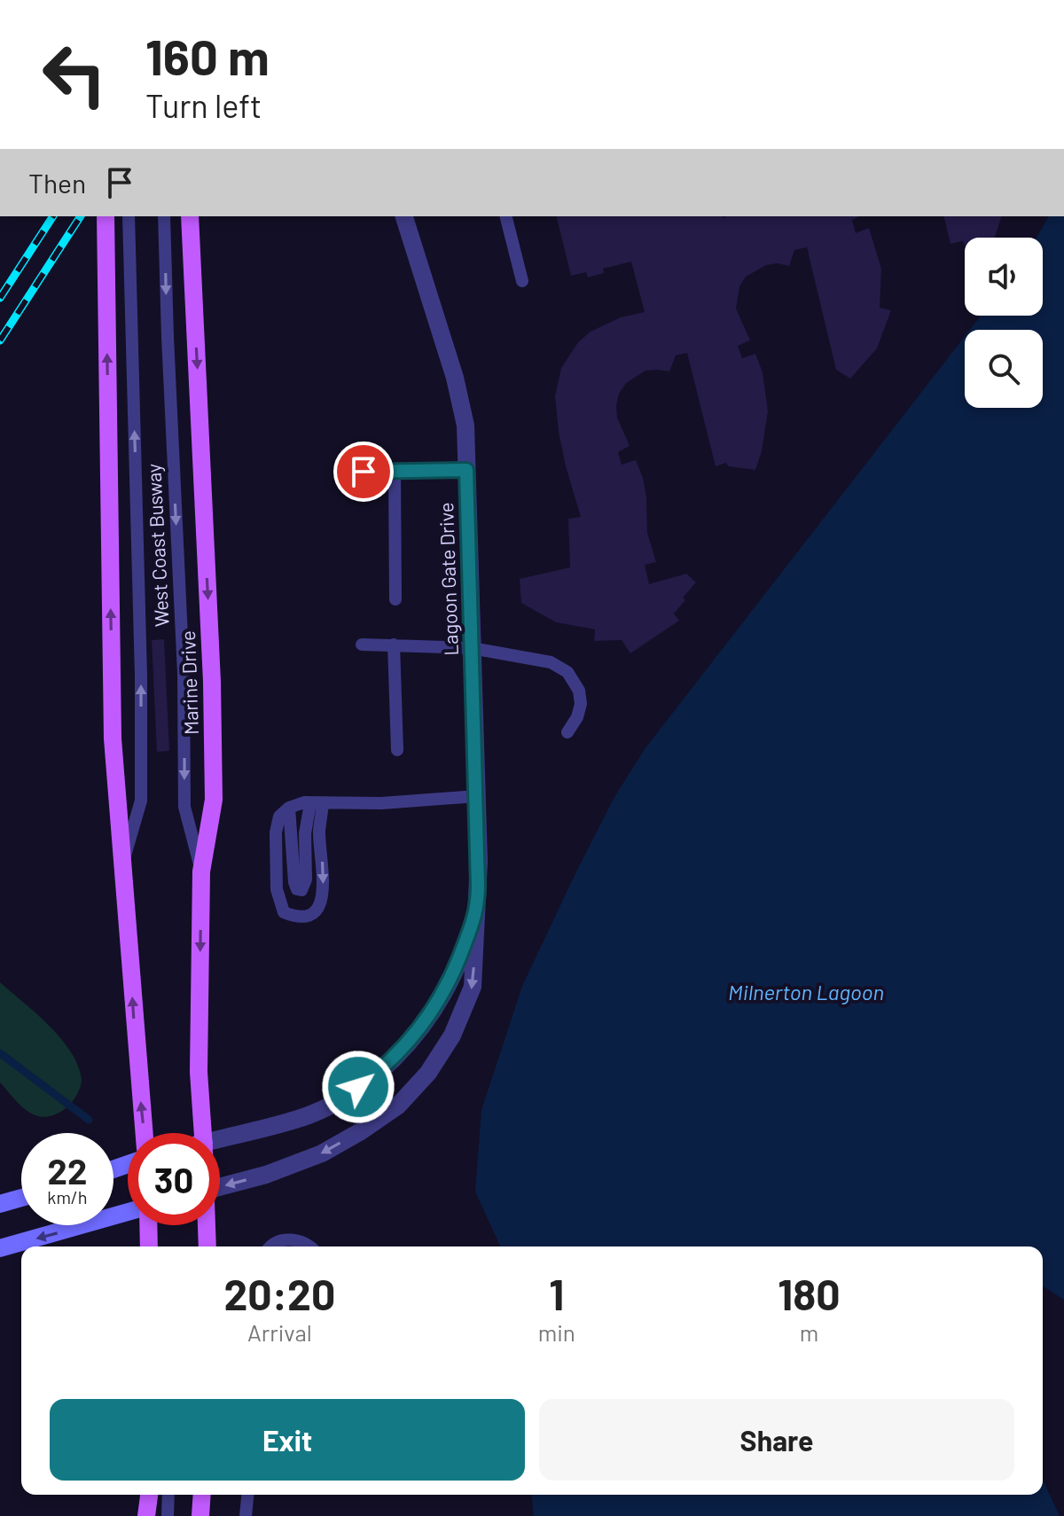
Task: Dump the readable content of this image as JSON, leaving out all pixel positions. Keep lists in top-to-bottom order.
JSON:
{
  "streets": {
    "main road": ["Marine Drive"],
    "street": ["Lagoon Gate Drive"],
    "lane": ["West Coast Busway"]
  },
  "crossings": [
    ["West Coast Busway", "Marine Drive"]
  ],
  "water": ["Milnerton Lagoon"],
  "page": {
    "turn": ["160 m", "Turn left"],
    "then": "Then",
    "speed": "22 km/h",
    "limit": "30",
    "eta": [
      "20:20",
      "Arrival",
      "1",
      "min",
      "180",
      "m"
    ],
    "buttons": ["Exit", "Share"]
  }
}
